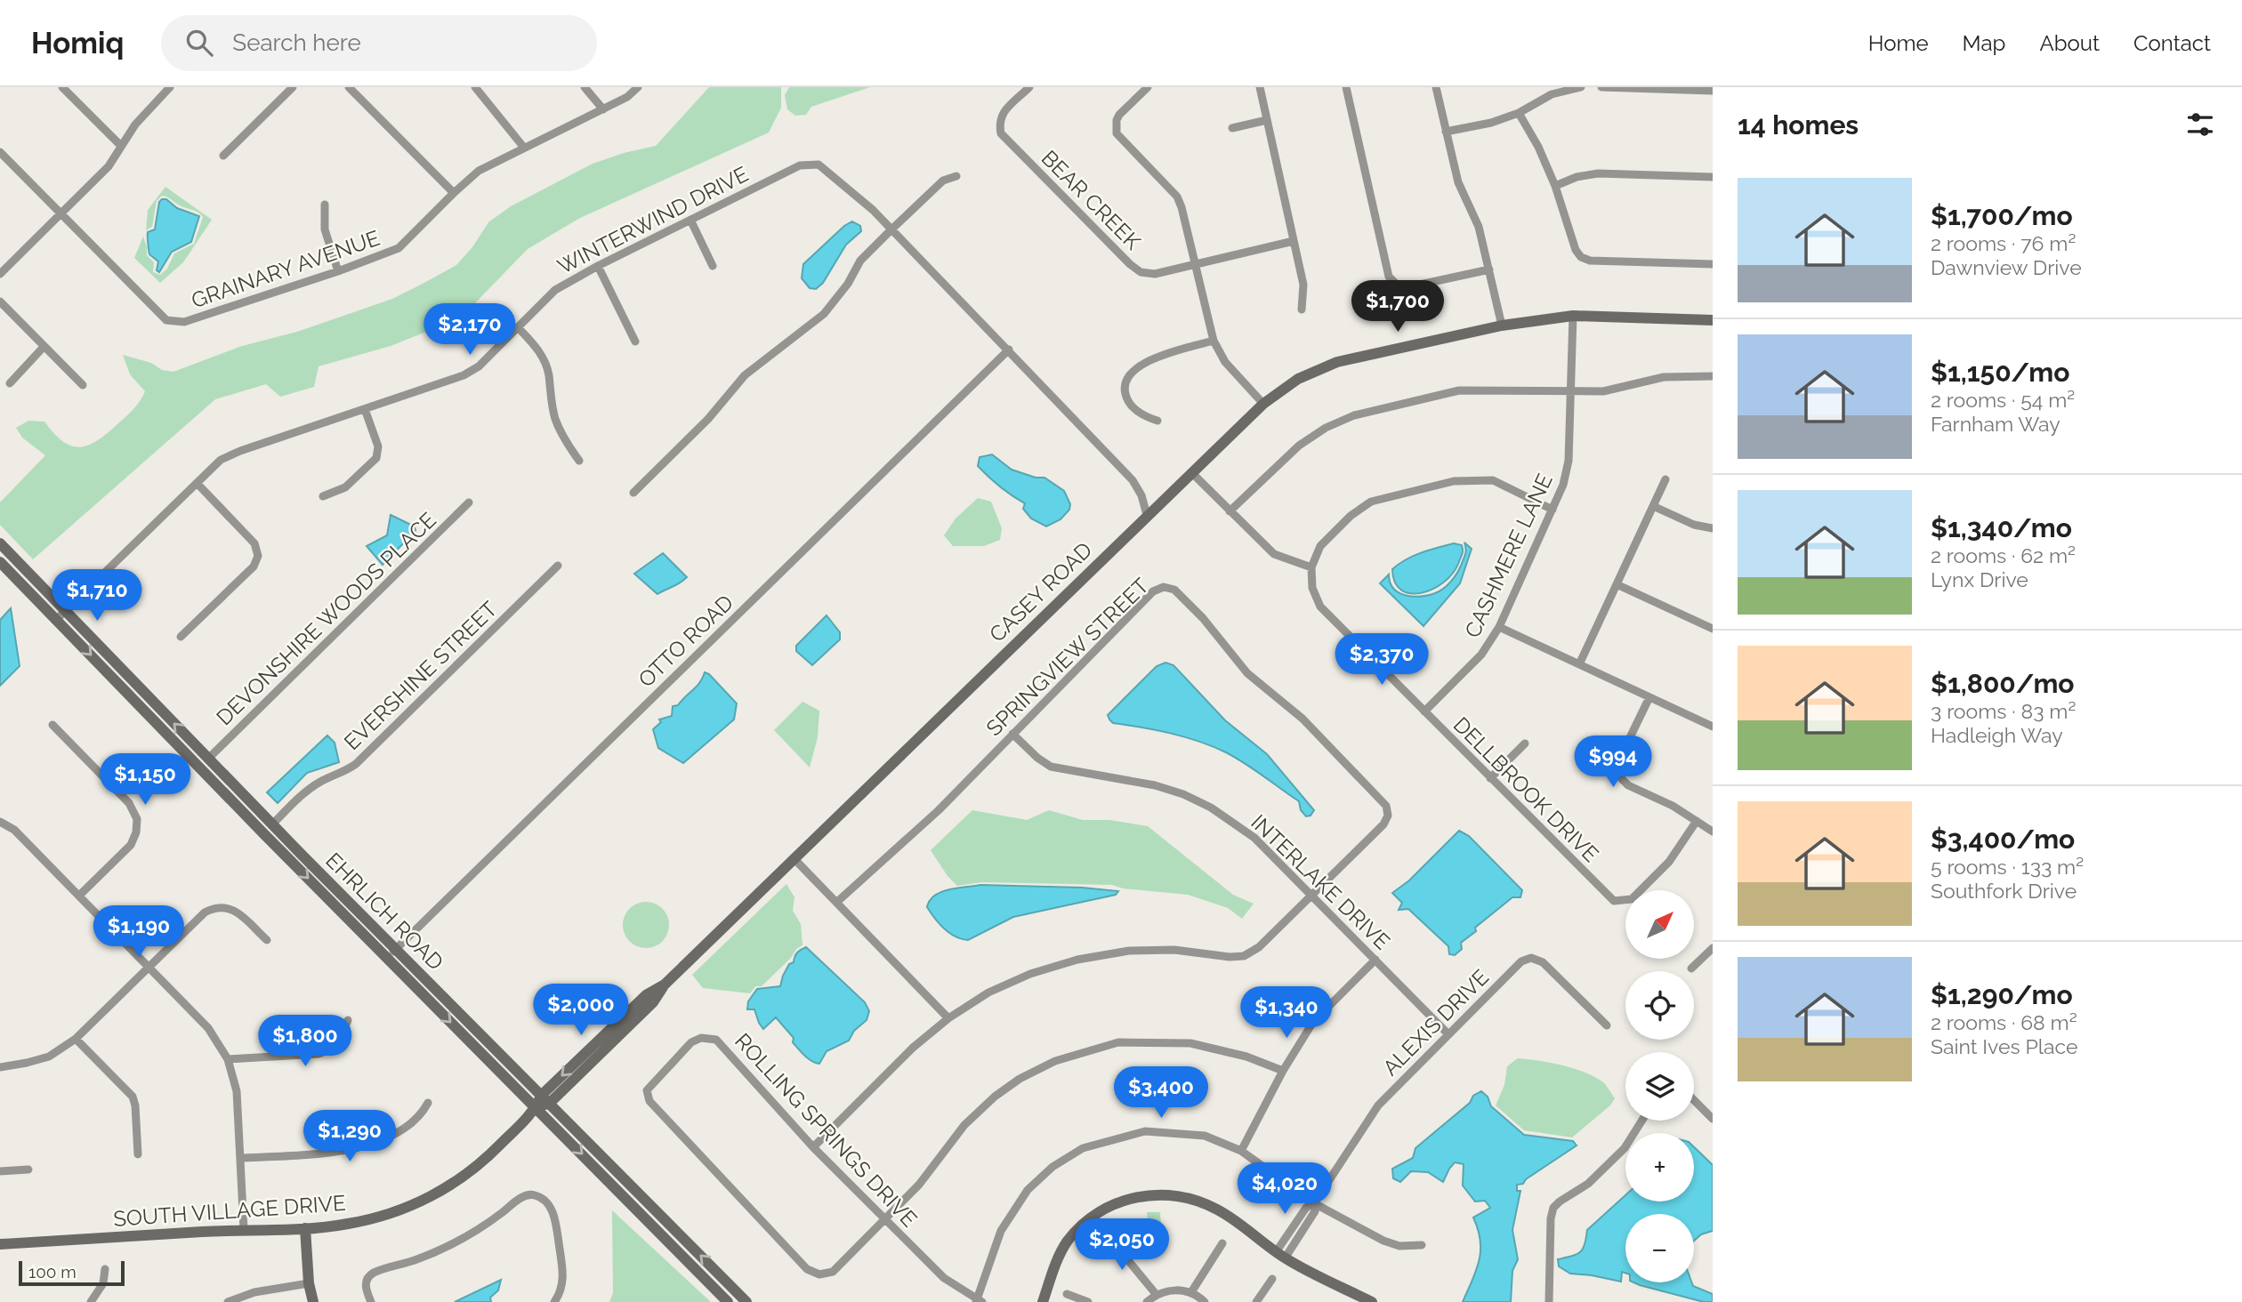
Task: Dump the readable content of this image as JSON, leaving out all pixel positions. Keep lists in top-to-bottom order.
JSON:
{
  "streets": {
    "street": [
      "BEAR CREEK",
      "WINTERWIND DRIVE",
      "GRAINARY AVENUE",
      "CASHMERE LANE",
      "CASEY ROAD",
      "DEVONSHIRE WOODS PLACE",
      "OTTO ROAD",
      "SPRINGVIEW STREET",
      "EVERSHINE STREET",
      "DELLBROOK DRIVE",
      "INTERLAKE DRIVE",
      "EHRLICH ROAD",
      "ALEXIS DRIVE",
      "ROLLING SPRINGS DRIVE",
      "SOUTH VILLAGE DRIVE"
    ]
  },
  "crossings": [
    ["WINTERWIND DRIVE", "EHRLICH ROAD"],
    ["CASHMERE LANE", "CASEY ROAD"],
    ["CASHMERE LANE", "DELLBROOK DRIVE"],
    ["CASEY ROAD", "EHRLICH ROAD"],
    ["CASEY ROAD", "SOUTH VILLAGE DRIVE"],
    ["DEVONSHIRE WOODS PLACE", "EHRLICH ROAD"],
    ["OTTO ROAD", "EHRLICH ROAD"],
    ["SPRINGVIEW STREET", "INTERLAKE DRIVE"],
    ["EVERSHINE STREET", "EHRLICH ROAD"],
    ["INTERLAKE DRIVE", "ALEXIS DRIVE"],
    ["EHRLICH ROAD", "SOUTH VILLAGE DRIVE"]
  ],
  "scale_bar": "100 m",
  "north": "top right",
  "page": {
    "header": "Homiq",
    "search": "Search here",
    "nav": [
      "Home",
      "Map",
      "About",
      "Contact"
    ],
    "heading": "14 homes",
    "list": [
      {
        "name": "$1,700/mo",
        "note": "2 rooms · 76 m² · Dawnview Drive"
      },
      {
        "name": "$1,150/mo",
        "note": "2 rooms · 54 m² · Farnham Way"
      },
      {
        "name": "$1,340/mo",
        "note": "2 rooms · 62 m² · Lynx Drive"
      },
      {
        "name": "$1,800/mo",
        "note": "3 rooms · 83 m² · Hadleigh Way"
      },
      {
        "name": "$3,400/mo",
        "note": "5 rooms · 133 m² · Southfork Drive"
      },
      {
        "name": "$1,290/mo",
        "note": "2 rooms · 68 m² · Saint Ives Place"
      }
    ],
    "price": [
      "$1,700",
      "$2,170",
      "$1,710",
      "$2,370",
      "$994",
      "$1,150",
      "$1,190",
      "$2,000",
      "$1,340",
      "$1,800",
      "$3,400",
      "$1,290",
      "$4,020",
      "$2,050"
    ],
    "map_buttons": ["+", "−"],
    "scale": "100 m"
  }
}
